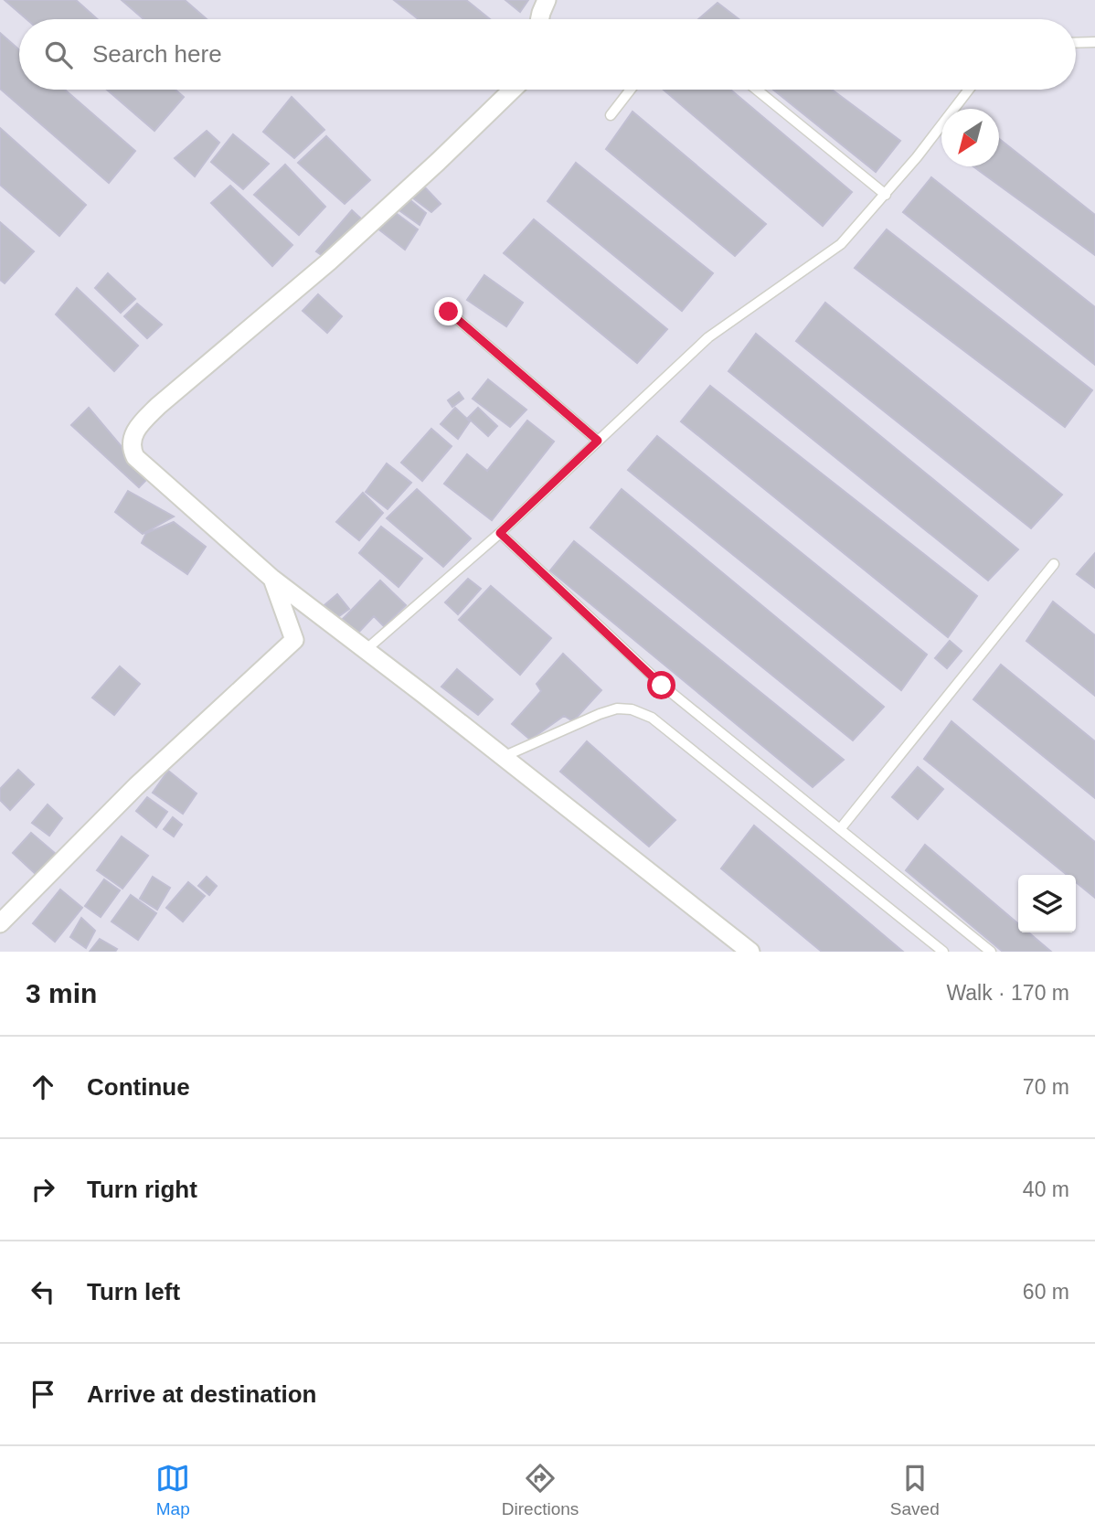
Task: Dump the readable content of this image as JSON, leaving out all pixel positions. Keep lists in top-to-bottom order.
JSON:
{
  "north": "bottom left",
  "page": {
    "search": "Search here",
    "heading": ["3 min", "Walk · 170 m"],
    "list": [
      ["Continue", "70 m"],
      ["Turn right", "40 m"],
      ["Turn left", "60 m"],
      "Arrive at destination"
    ],
    "nav": ["Map", "Directions", "Saved"]
  }
}
